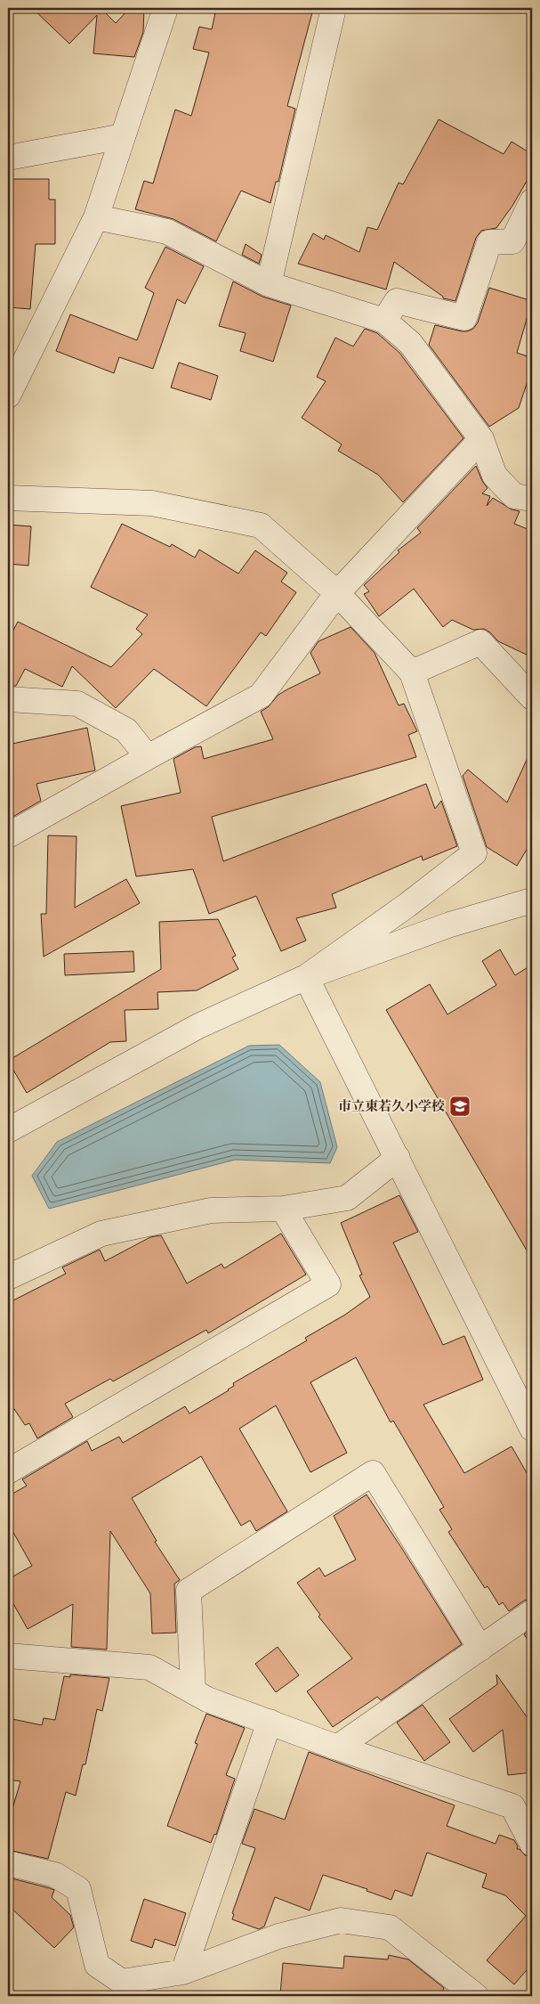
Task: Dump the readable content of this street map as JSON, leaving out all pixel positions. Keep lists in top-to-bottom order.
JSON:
{
  "places": {
    "school or university": ["市立東若久小学校"]
  }
}
